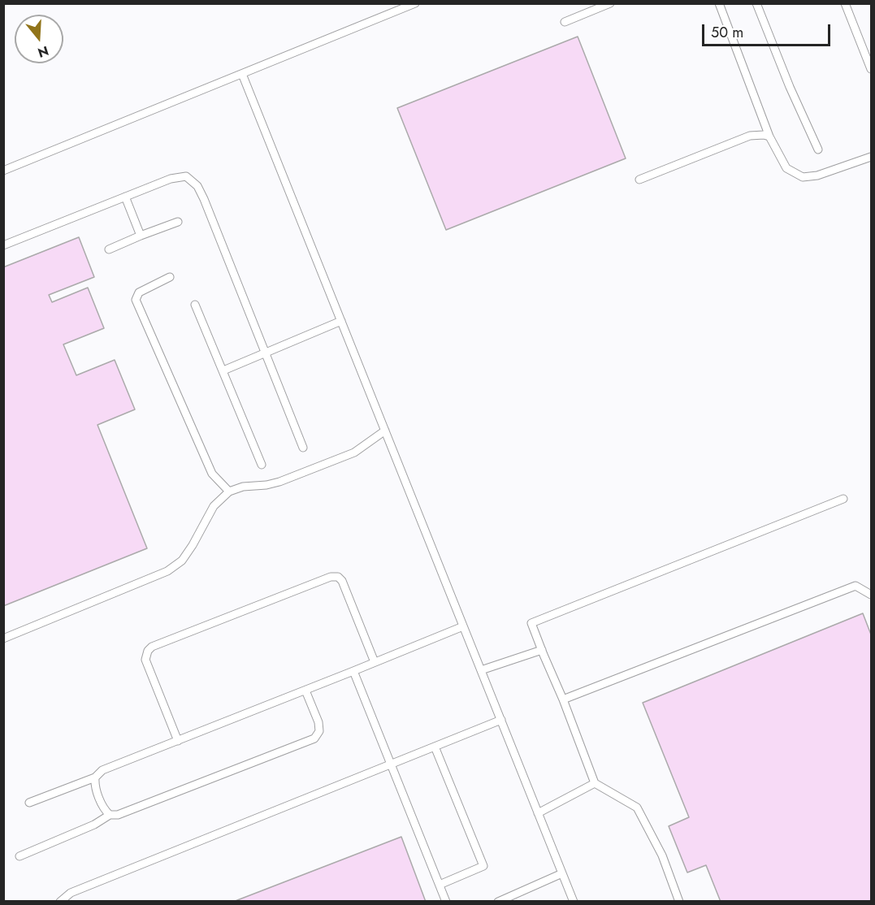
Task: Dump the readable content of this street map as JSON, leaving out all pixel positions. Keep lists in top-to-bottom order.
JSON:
{
  "scale_bar": "50 m",
  "north": "bottom"
}
